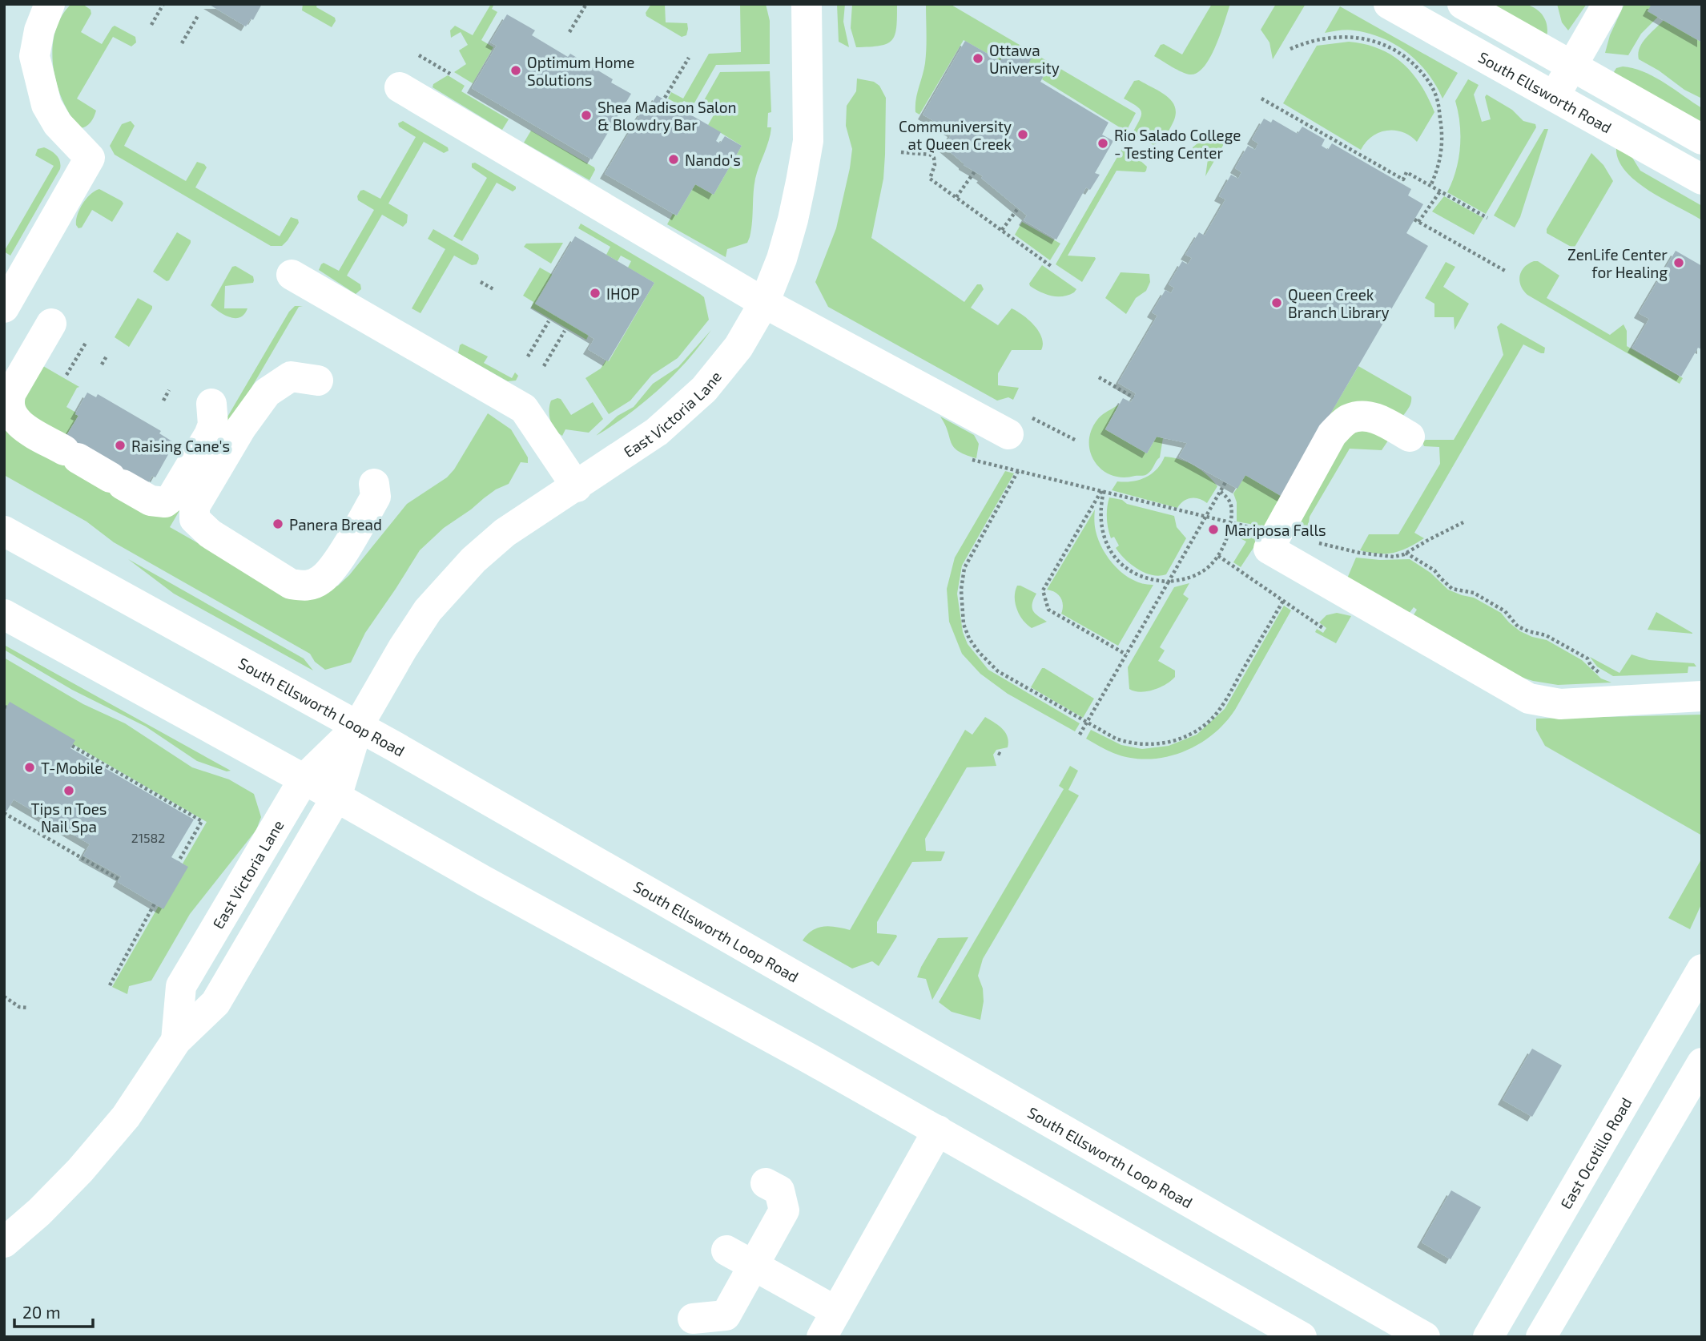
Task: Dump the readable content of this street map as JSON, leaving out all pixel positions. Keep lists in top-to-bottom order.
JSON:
{
  "streets": {
    "main road": [
      "South Ellsworth Road",
      "East Victoria Lane",
      "South Ellsworth Loop Road",
      "East Ocotillo Road"
    ]
  },
  "crossings": [
    ["East Victoria Lane", "South Ellsworth Loop Road"]
  ],
  "places": [
    "Ottawa University",
    "Optimum Home Solutions",
    "Shea Madison Salon & Blowdry Bar",
    "Communiversity at Queen Creek",
    "Rio Salado College - Testing Center",
    "Nando's",
    "ZenLife Center for Healing",
    "IHOP",
    "Queen Creek Branch Library",
    "Raising Cane's",
    "Panera Bread",
    "Mariposa Falls",
    "T-Mobile",
    "Tips n Toes Nail Spa"
  ],
  "house_numbers": ["21582"],
  "scale_bar": "20 m"
}
